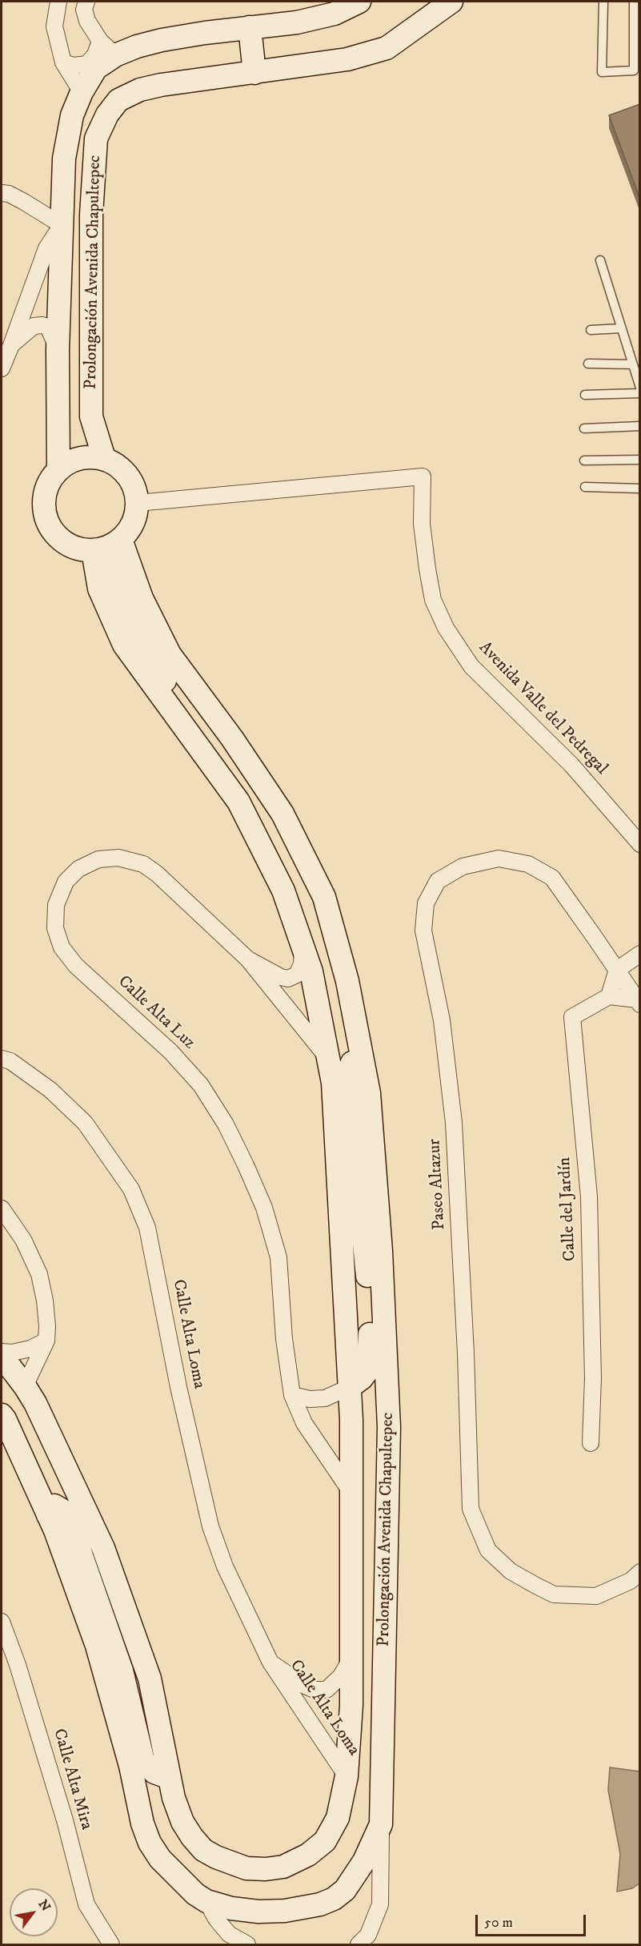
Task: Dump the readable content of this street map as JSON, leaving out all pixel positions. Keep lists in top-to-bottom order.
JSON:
{
  "streets": {
    "street": [
      "Prolongación Avenida Chapultepec",
      "Avenida Valle del Pedregal",
      "Calle Alta Luz",
      "Paseo Altazur",
      "Calle del Jardín",
      "Calle Alta Loma",
      "Calle Alta Mira"
    ]
  },
  "crossings": [
    ["Prolongación Avenida Chapultepec", "Avenida Valle del Pedregal"],
    ["Prolongación Avenida Chapultepec", "Calle Alta Luz"],
    ["Prolongación Avenida Chapultepec", "Calle Alta Loma"]
  ],
  "scale_bar": "50 m",
  "north": "top right"
}
